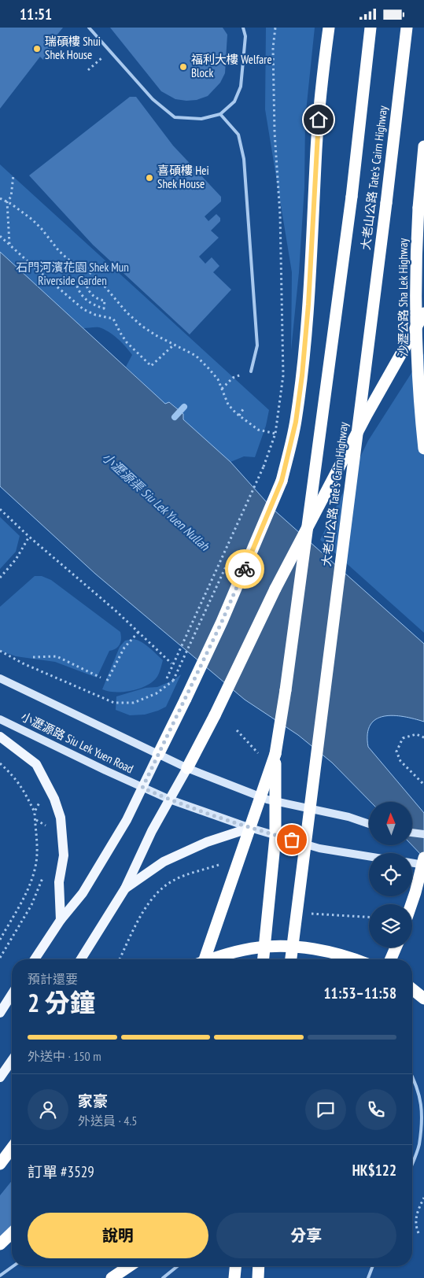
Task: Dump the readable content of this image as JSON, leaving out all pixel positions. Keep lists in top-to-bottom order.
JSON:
{
  "streets": {
    "highway": ["大老山公路 Tate's Cairn Highway", "沙瀝公路 Sha Lek Highway"],
    "main road": ["小瀝源路 Siu Lek Yuen Road"]
  },
  "water": ["小瀝源渠 Siu Lek Yuen Nullah"],
  "parks": ["石門河濱花園 Shek Mun Riverside Garden"],
  "places": ["瑞碩樓 Shui Shek House", "福利大樓 Welfare Block", "喜碩樓 Hei Shek House"],
  "north": "top",
  "page": {
    "status": "11:51",
    "heading": ["2 分鐘", "預計還要", "11:53–11:58"],
    "panel": [
      "家豪",
      "外送員 · 4.5",
      "訂單 #3529",
      "HK$122"
    ],
    "bar": "外送中 · 150 m",
    "buttons": ["說明", "分享"]
  }
}
